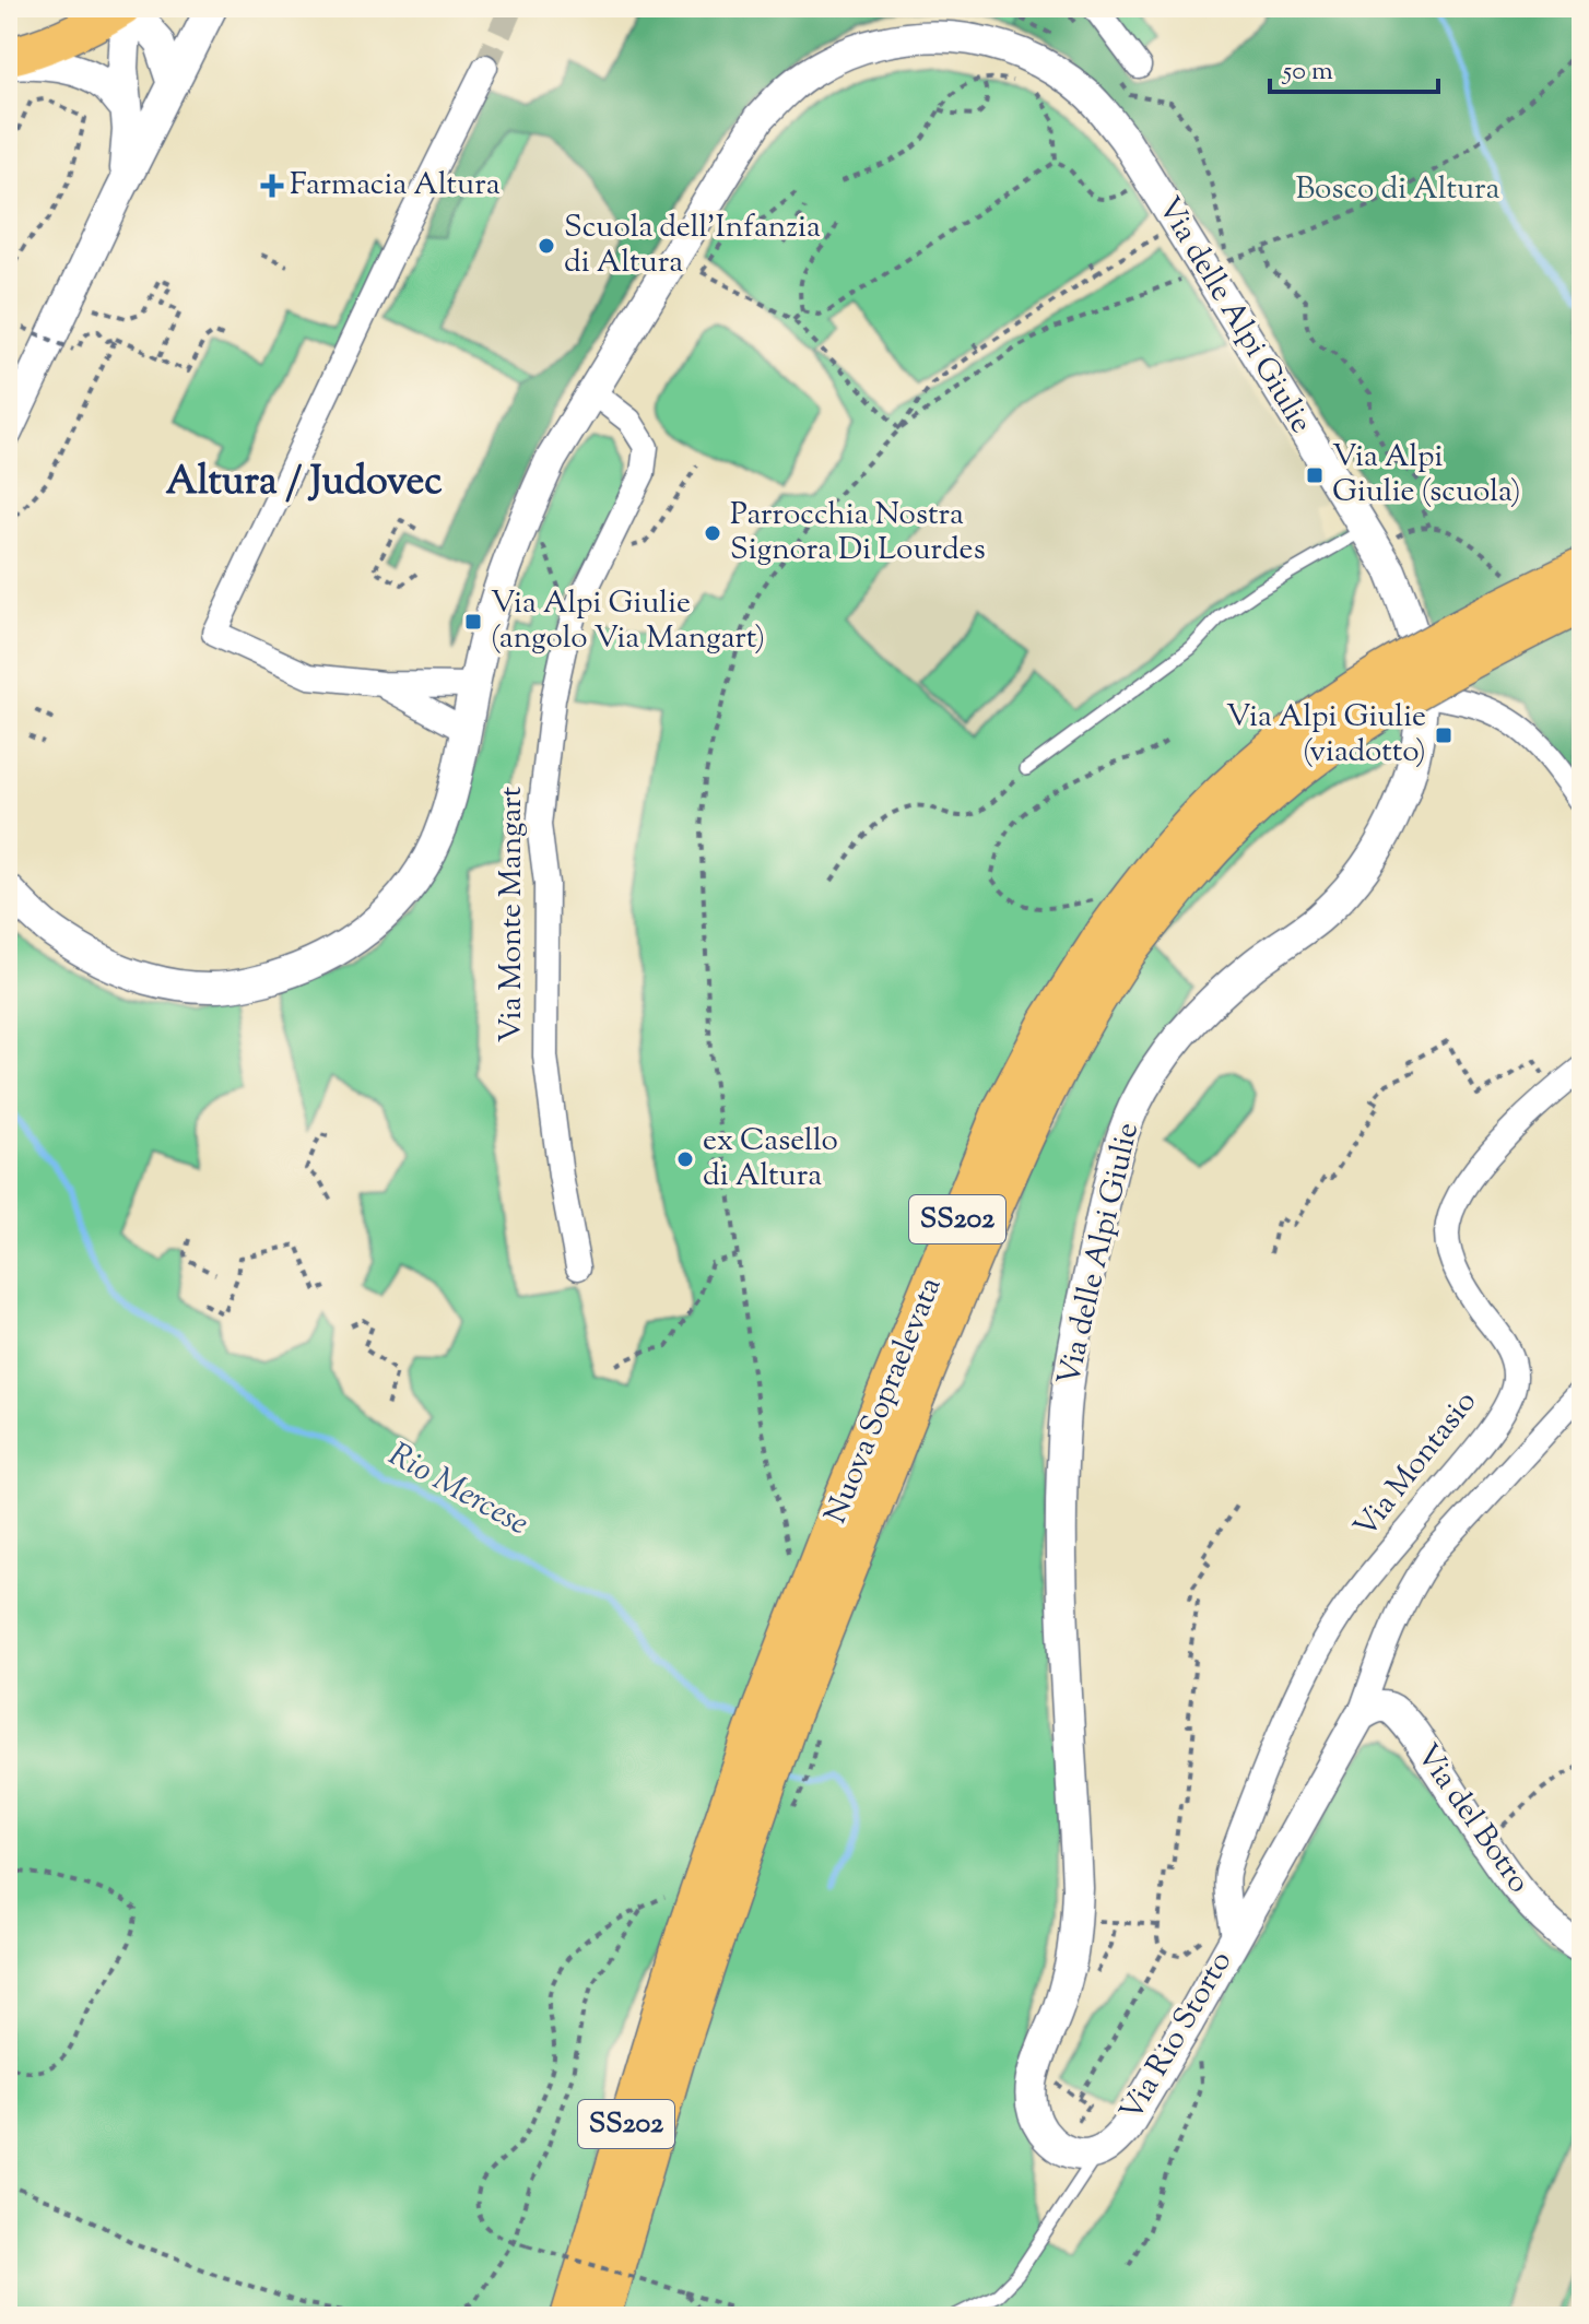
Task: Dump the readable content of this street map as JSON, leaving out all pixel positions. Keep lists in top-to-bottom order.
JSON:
{
  "streets": {
    "highway": ["SS202", "Nuova Sopraelevata"],
    "street": [
      "Via delle Alpi Giulie",
      "Via Monte Mangart",
      "Via Montasio",
      "Via del Botro",
      "Via Rio Storto"
    ]
  },
  "crossings": [
    ["Via delle Alpi Giulie", "Via Monte Mangart"],
    ["Via delle Alpi Giulie", "Via Rio Storto"],
    ["Via Montasio", "Via Rio Storto"],
    ["Via del Botro", "Via Rio Storto"]
  ],
  "districts": ["Altura / Judovec"],
  "water": ["Rio Mercese"],
  "parks": ["Bosco di Altura"],
  "places": {
    "health": ["Farmacia Altura"],
    "other": ["Scuola dell'Infanzia di Altura", "Parrocchia Nostra Signora Di Lourdes", "ex Casello di Altura"],
    "transit": ["Via Alpi Giulie (scuola)", "Via Alpi Giulie (angolo Via Mangart)", "Via Alpi Giulie (viadotto)"]
  },
  "scale_bar": "50 m"
}
